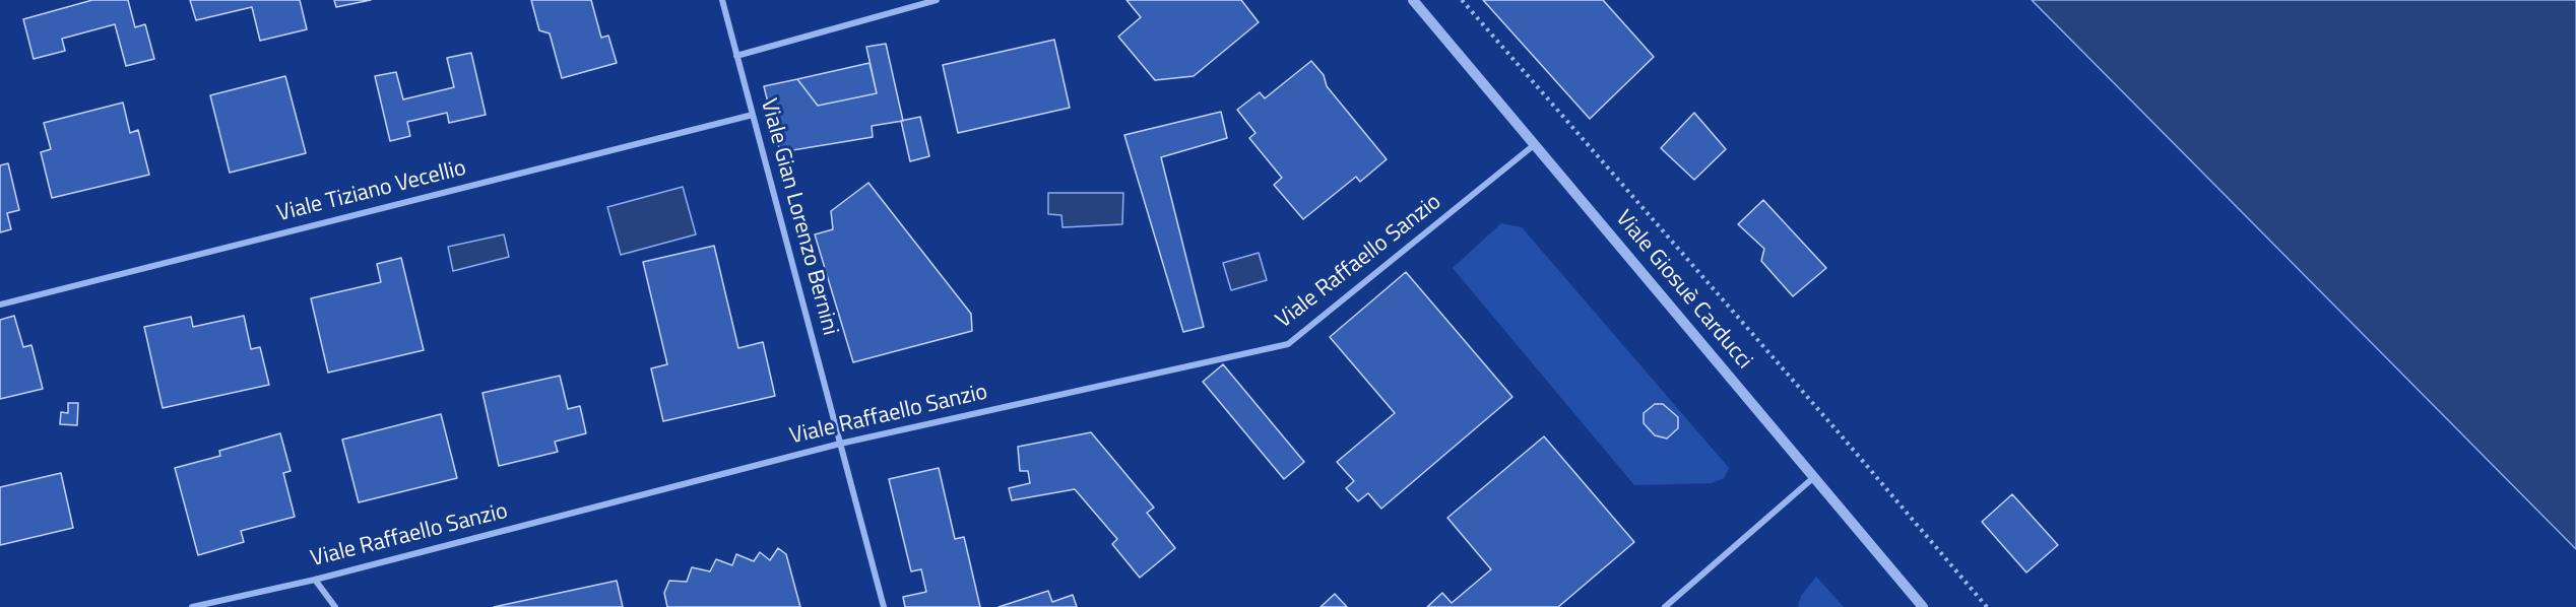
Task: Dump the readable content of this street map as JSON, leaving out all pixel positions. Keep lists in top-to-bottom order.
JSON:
{
  "streets": {
    "street": [
      "Viale Tiziano Vecellio",
      "Viale Gian Lorenzo Bernini",
      "Viale Raffaello Sanzio",
      "Viale Giosuè Carducci"
    ]
  },
  "crossings": [
    ["Viale Tiziano Vecellio", "Viale Gian Lorenzo Bernini"],
    ["Viale Gian Lorenzo Bernini", "Viale Raffaello Sanzio"],
    ["Viale Raffaello Sanzio", "Viale Giosuè Carducci"]
  ]
}
